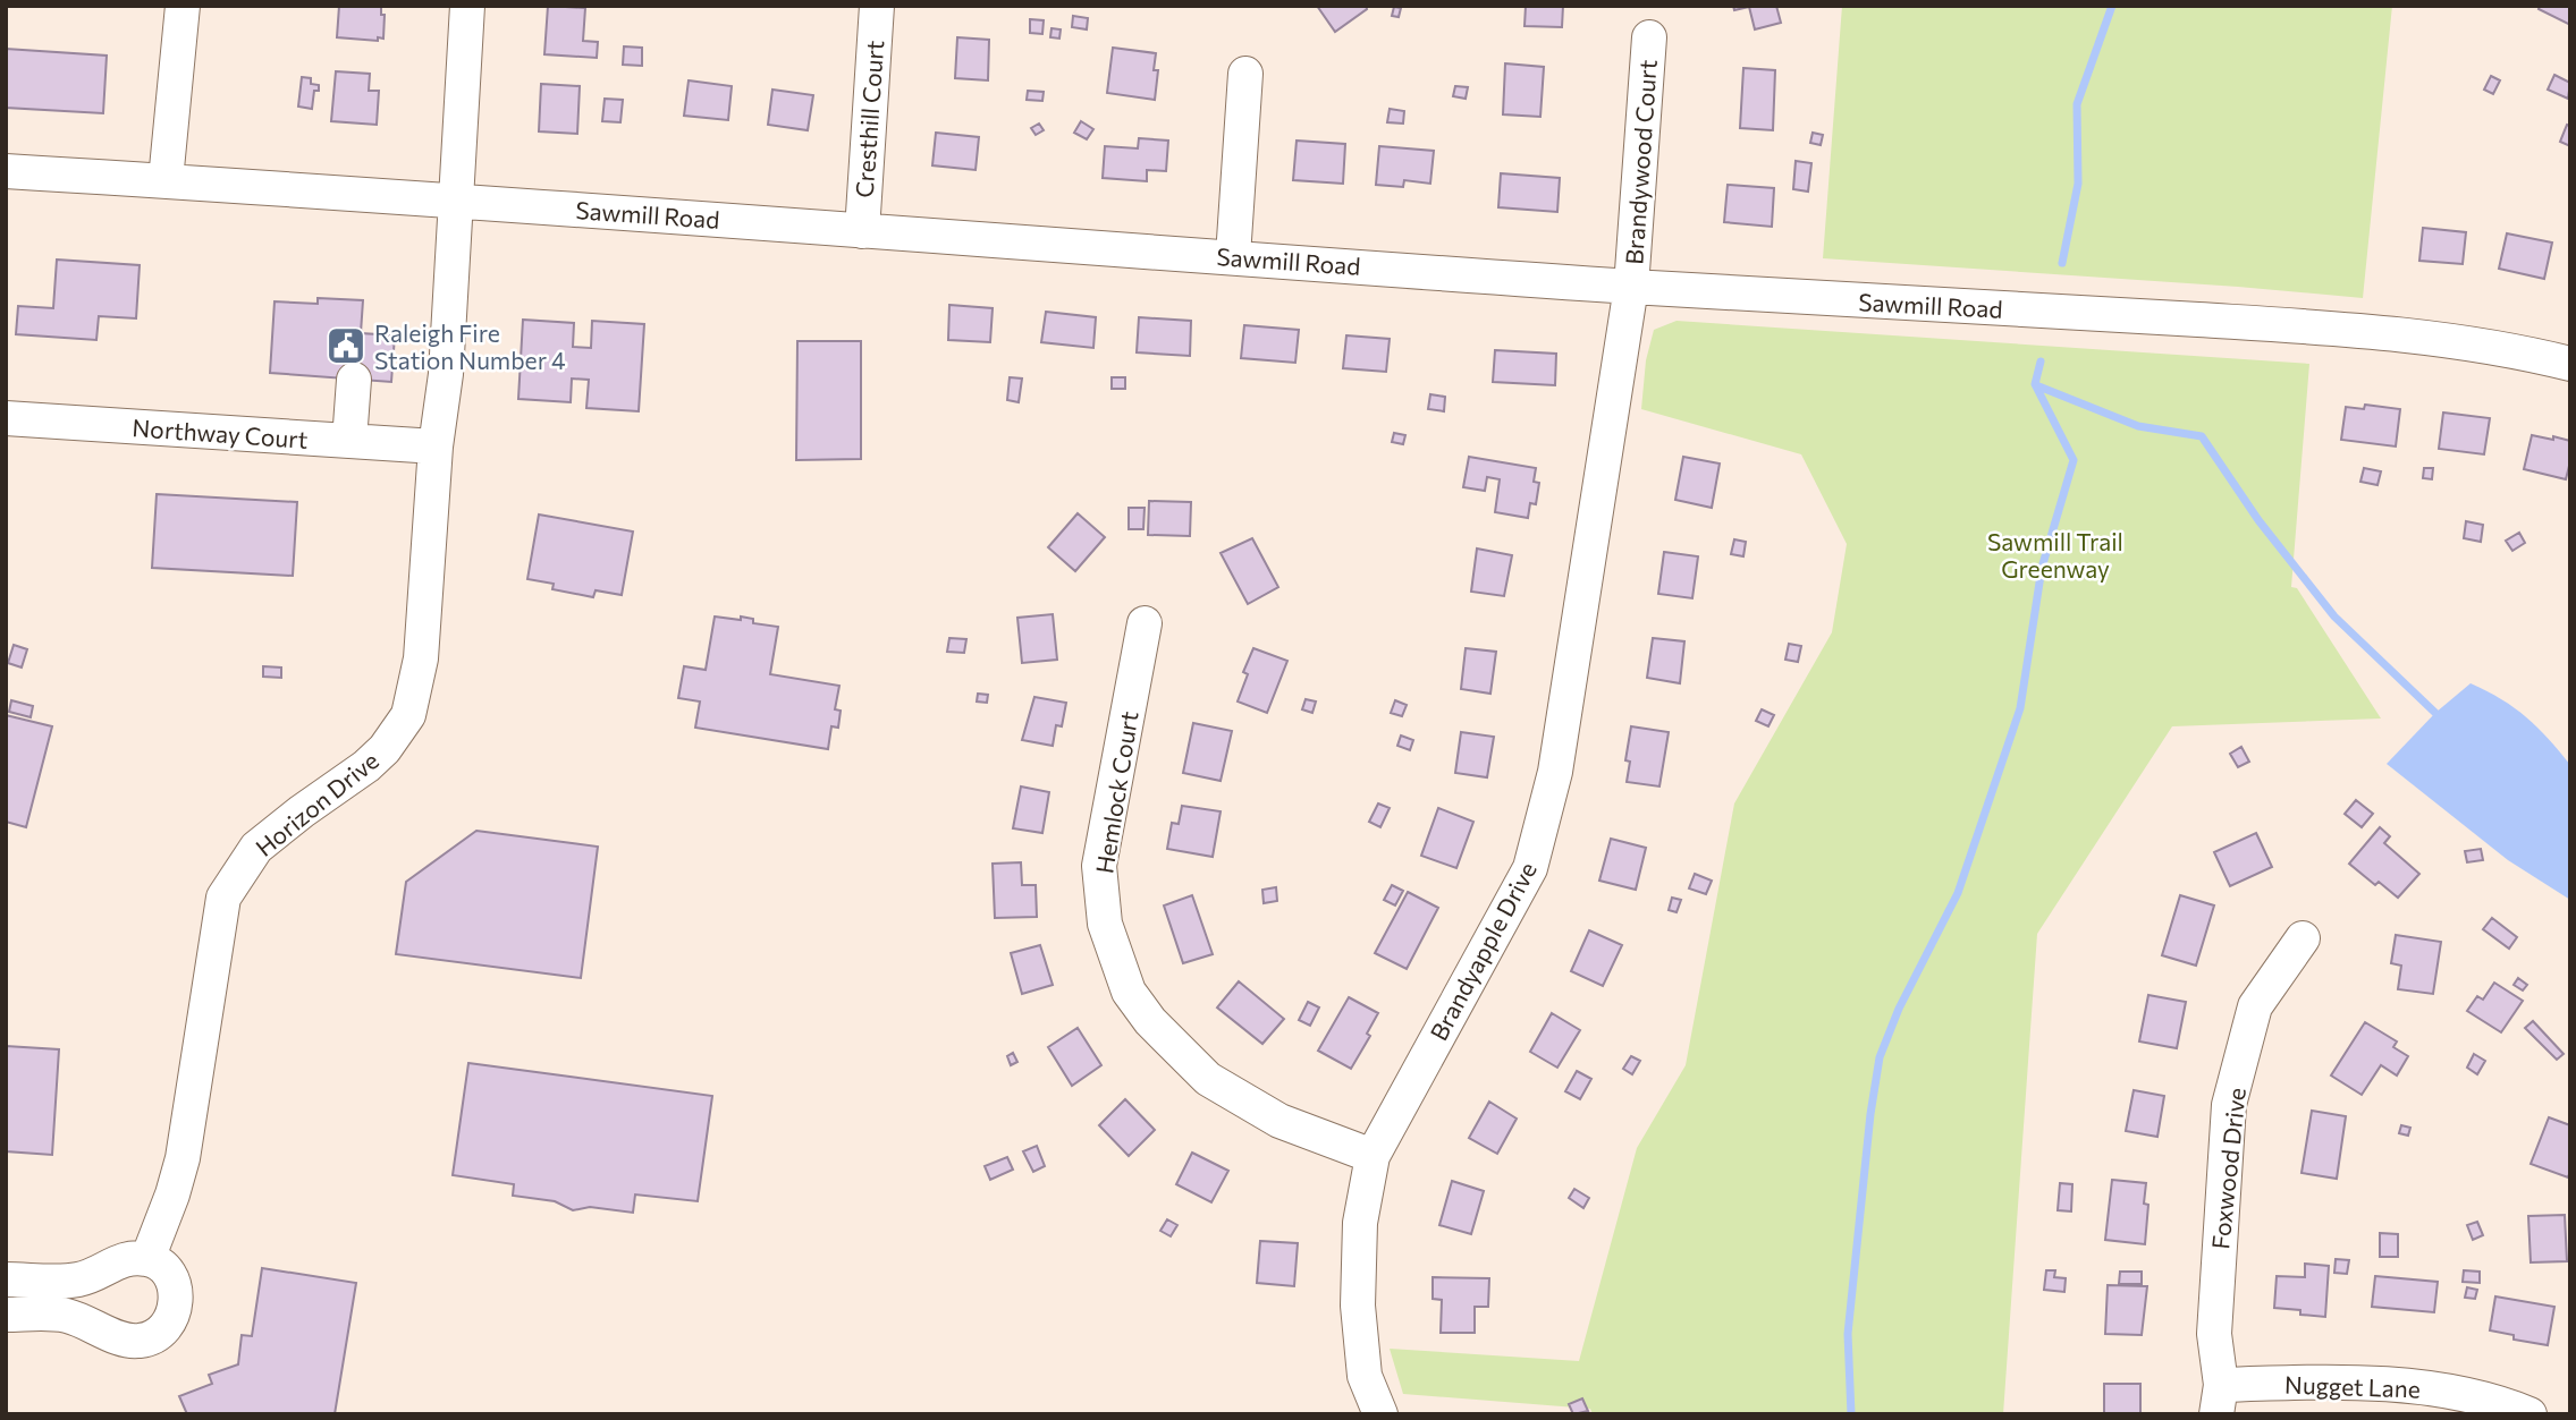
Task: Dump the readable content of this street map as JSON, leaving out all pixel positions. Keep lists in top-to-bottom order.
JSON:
{
  "streets": {
    "street": [
      "Cresthill Court",
      "Brandywood Court",
      "Sawmill Road",
      "Northway Court",
      "Hemlock Court",
      "Horizon Drive",
      "Brandyapple Drive",
      "Foxwood Drive",
      "Nugget Lane"
    ]
  },
  "crossings": [
    ["Cresthill Court", "Sawmill Road"],
    ["Brandywood Court", "Sawmill Road"],
    ["Brandywood Court", "Brandyapple Drive"],
    ["Sawmill Road", "Horizon Drive"],
    ["Sawmill Road", "Brandyapple Drive"],
    ["Northway Court", "Horizon Drive"],
    ["Hemlock Court", "Brandyapple Drive"],
    ["Foxwood Drive", "Nugget Lane"]
  ],
  "parks": ["Sawmill Trail Greenway"],
  "places": {
    "public building": ["Raleigh Fire Station Number 4"]
  }
}
